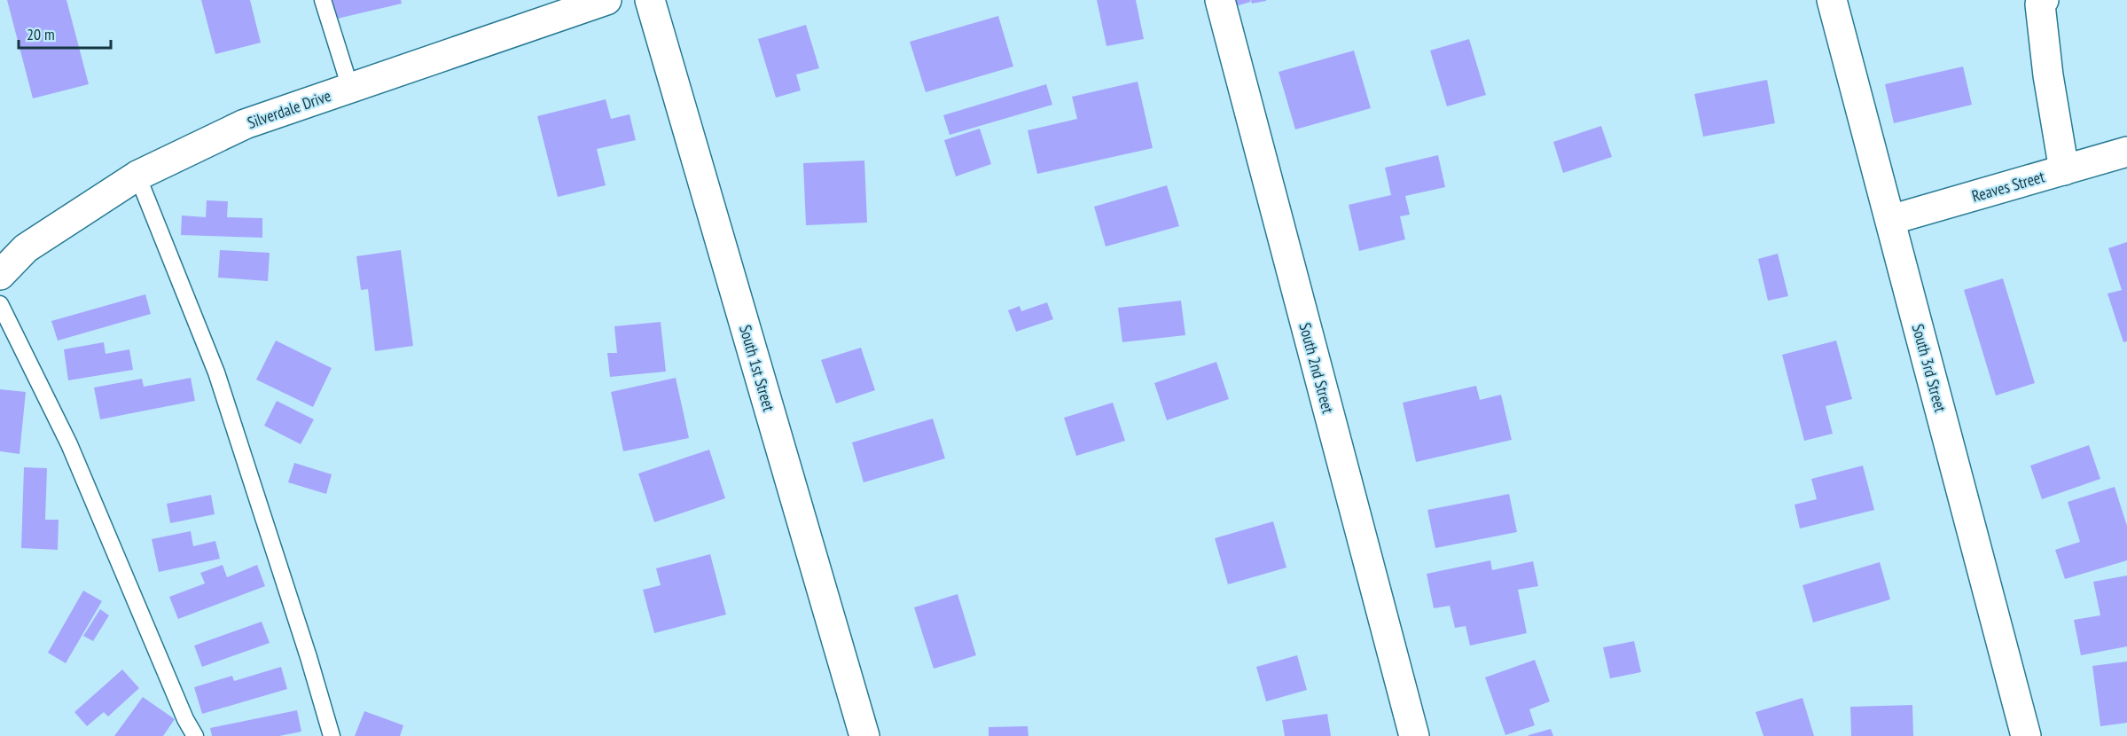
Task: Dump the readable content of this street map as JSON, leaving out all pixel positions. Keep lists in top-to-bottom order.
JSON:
{
  "streets": {
    "street": [
      "Silverdale Drive",
      "Reaves Street",
      "South 1st Street",
      "South 2nd Street",
      "South 3rd Street"
    ]
  },
  "crossings": [
    ["Reaves Street", "South 3rd Street"]
  ],
  "scale_bar": "20 m"
}
